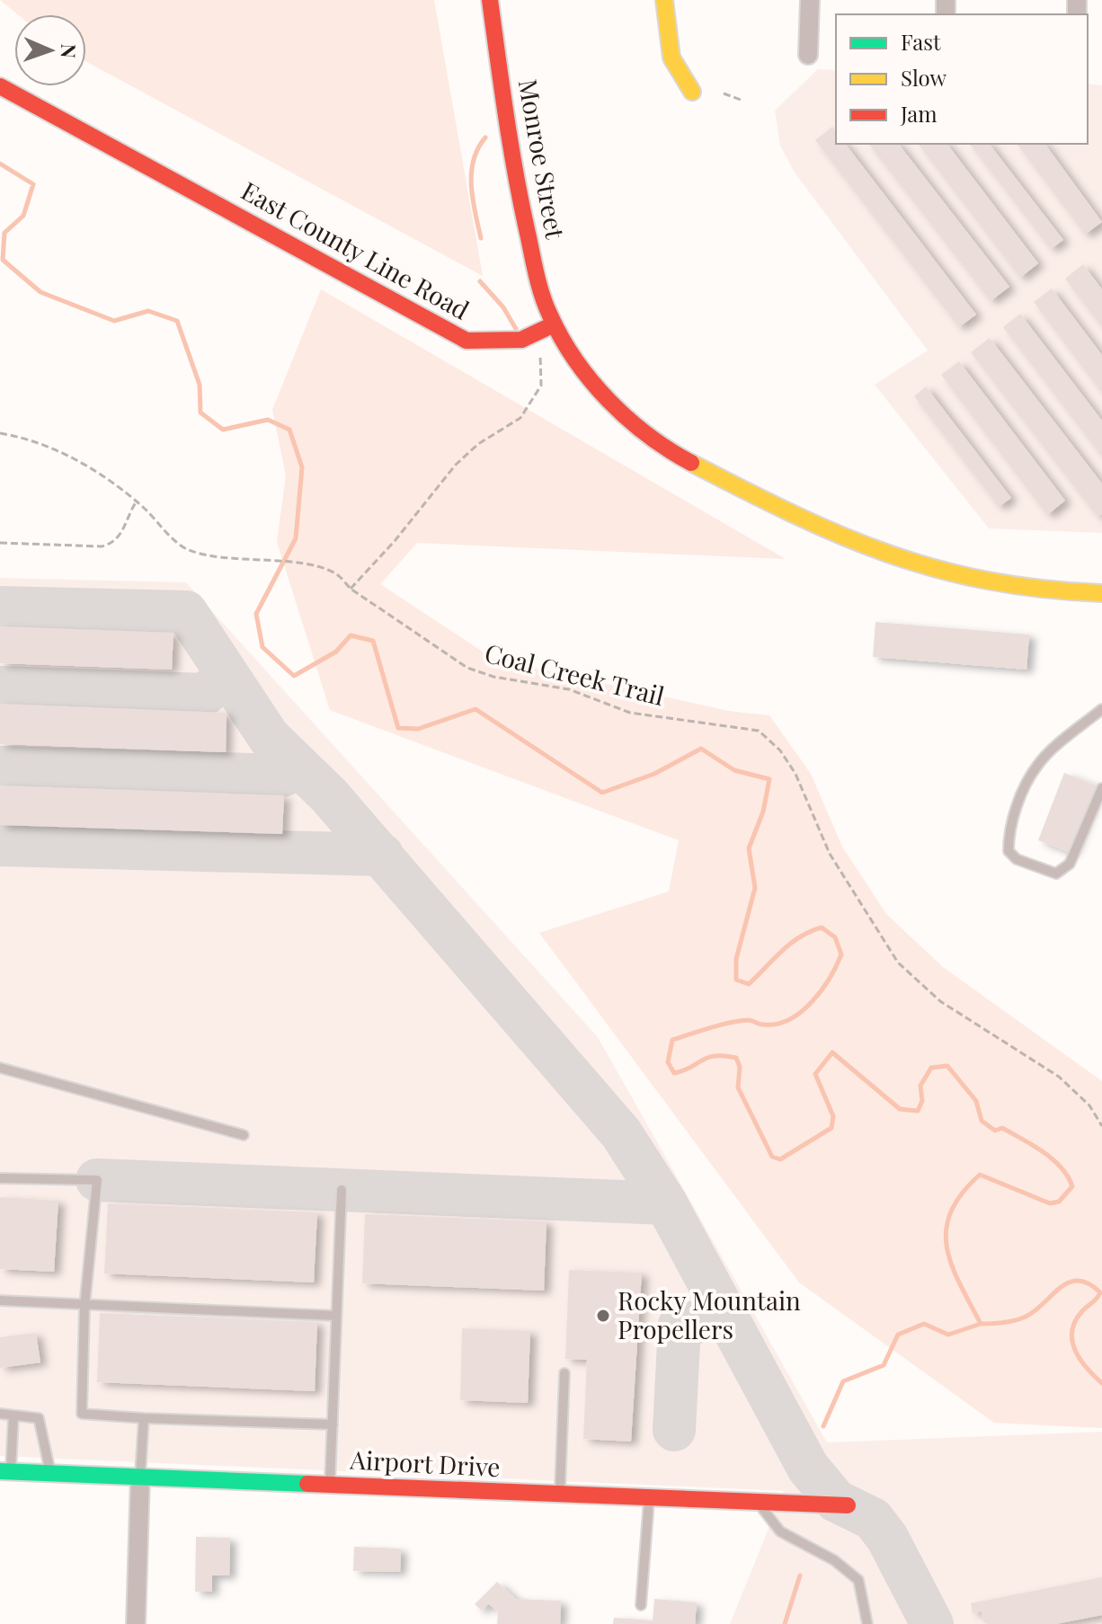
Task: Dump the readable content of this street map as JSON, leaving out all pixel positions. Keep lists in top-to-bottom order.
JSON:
{
  "streets": {
    "street": ["Monroe Street", "East County Line Road", "Airport Drive"],
    "path": ["Coal Creek Trail"]
  },
  "crossings": [
    ["Monroe Street", "East County Line Road"]
  ],
  "places": ["Rocky Mountain Propellers"],
  "legend": ["Fast", "Slow", "Jam"],
  "north": "right"
}
